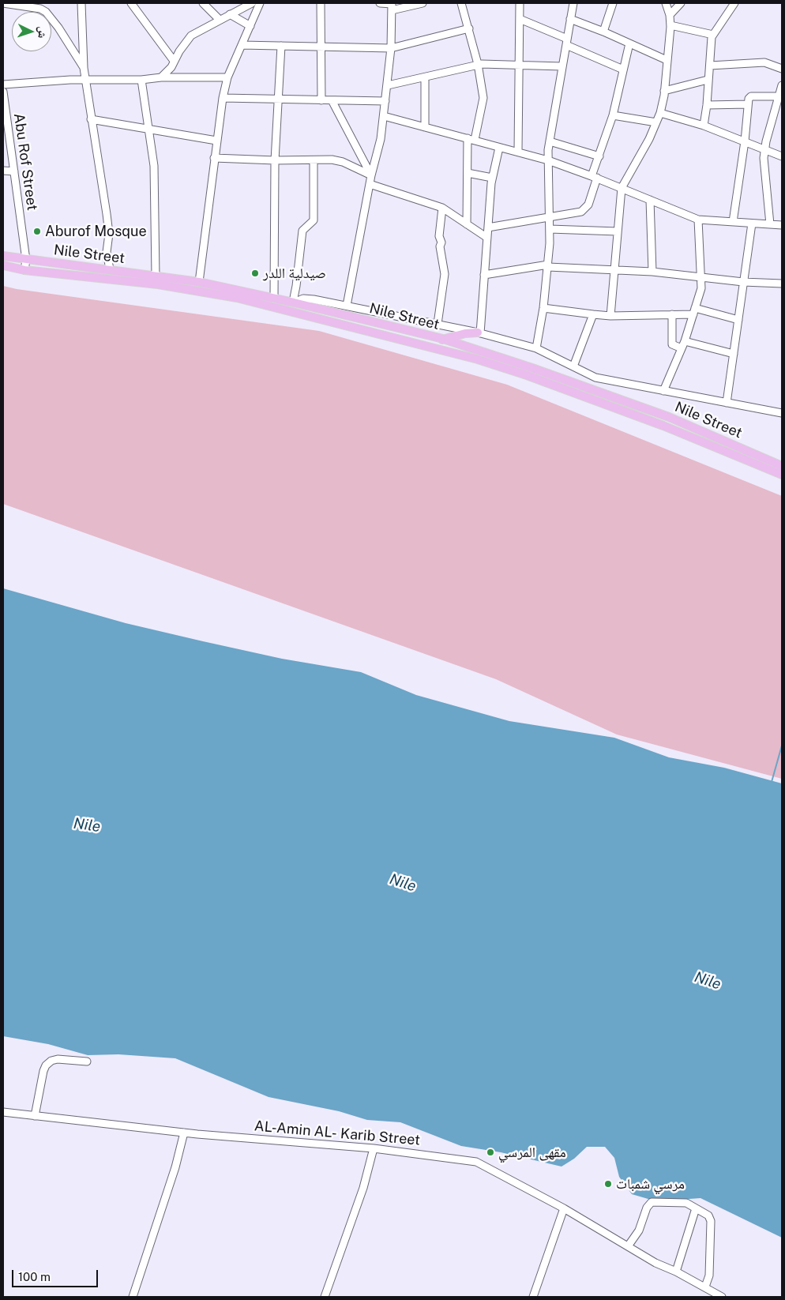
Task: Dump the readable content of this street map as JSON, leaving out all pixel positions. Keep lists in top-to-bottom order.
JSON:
{
  "streets": {
    "main road": ["Nile Street"],
    "street": ["Abu Rof Street", "AL-Amin AL- Karib Street"]
  },
  "crossings": [
    ["Abu Rof Street", "Nile Street"]
  ],
  "water": ["Nile"],
  "places": [
    "Aburof Mosque",
    "صيدلية اللدر",
    "مقهى المرسي",
    "مرسي شمبات"
  ],
  "scale_bar": "100 m",
  "north": "right"
}
